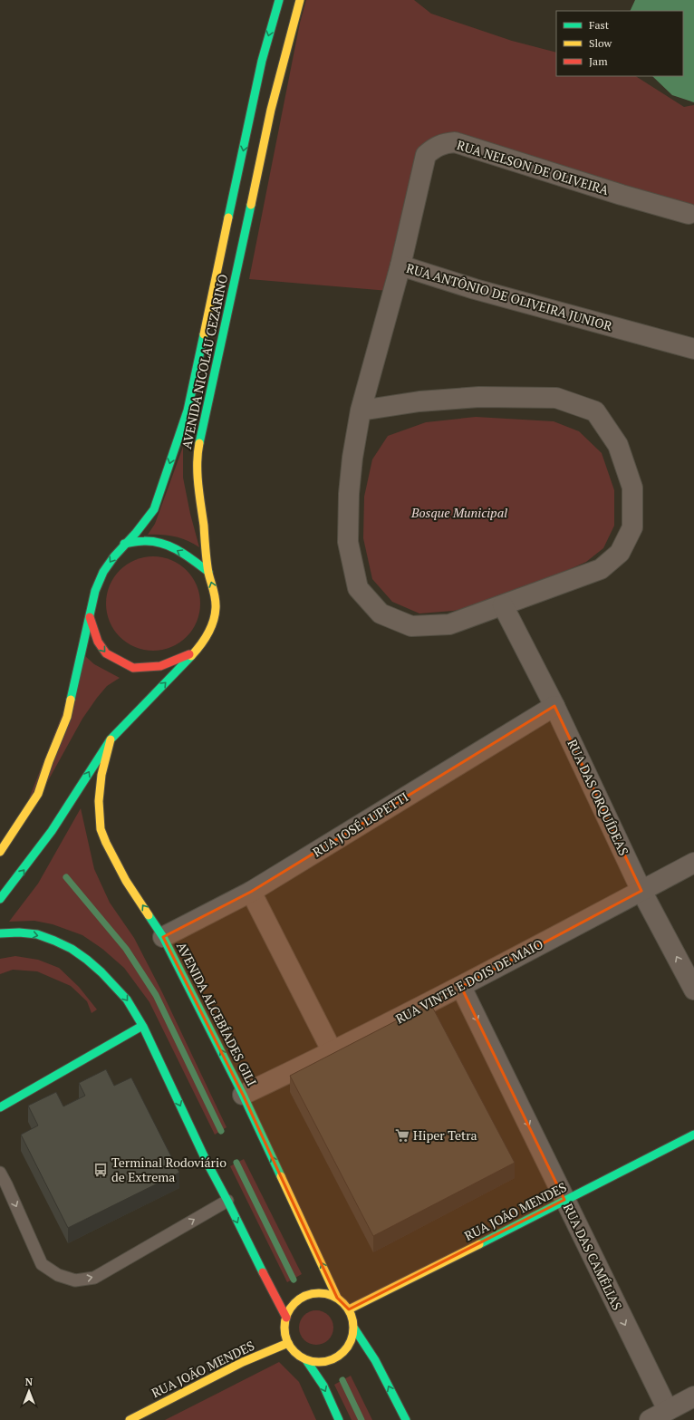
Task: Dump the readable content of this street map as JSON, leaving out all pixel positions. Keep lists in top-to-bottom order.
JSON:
{
  "streets": {
    "street": [
      "RUA NELSON DE OLIVEIRA",
      "RUA ANTÔNIO DE OLIVEIRA JUNIOR",
      "AVENIDA NICOLAU CEZARINO",
      "RUA DAS ORQUÍDEAS",
      "RUA JOSÉ LUPETTI",
      "RUA VINTE E DOIS DE MAIO",
      "AVENIDA ALCEBÍADES GILI",
      "RUA JOÃO MENDES",
      "RUA DAS CAMÉLIAS"
    ]
  },
  "crossings": [
    ["RUA NELSON DE OLIVEIRA", "RUA ANTÔNIO DE OLIVEIRA JUNIOR"],
    ["RUA ANTÔNIO DE OLIVEIRA JUNIOR", "RUA DAS ORQUÍDEAS"],
    ["AVENIDA NICOLAU CEZARINO", "AVENIDA ALCEBÍADES GILI"],
    ["RUA DAS ORQUÍDEAS", "RUA JOSÉ LUPETTI"],
    ["RUA DAS ORQUÍDEAS", "RUA VINTE E DOIS DE MAIO"],
    ["RUA JOSÉ LUPETTI", "AVENIDA ALCEBÍADES GILI"],
    ["RUA VINTE E DOIS DE MAIO", "AVENIDA ALCEBÍADES GILI"],
    ["RUA VINTE E DOIS DE MAIO", "RUA DAS CAMÉLIAS"],
    ["AVENIDA ALCEBÍADES GILI", "RUA JOÃO MENDES"],
    ["RUA JOÃO MENDES", "RUA DAS CAMÉLIAS"]
  ],
  "one_way": ["RUA DAS CAMÉLIAS"],
  "parks": ["Bosque Municipal"],
  "places": {
    "supermarket": ["Hiper Tetra"],
    "bus stop": ["Terminal Rodoviário de Extrema"]
  },
  "legend": ["Fast", "Slow", "Jam"],
  "north": "top"
}
